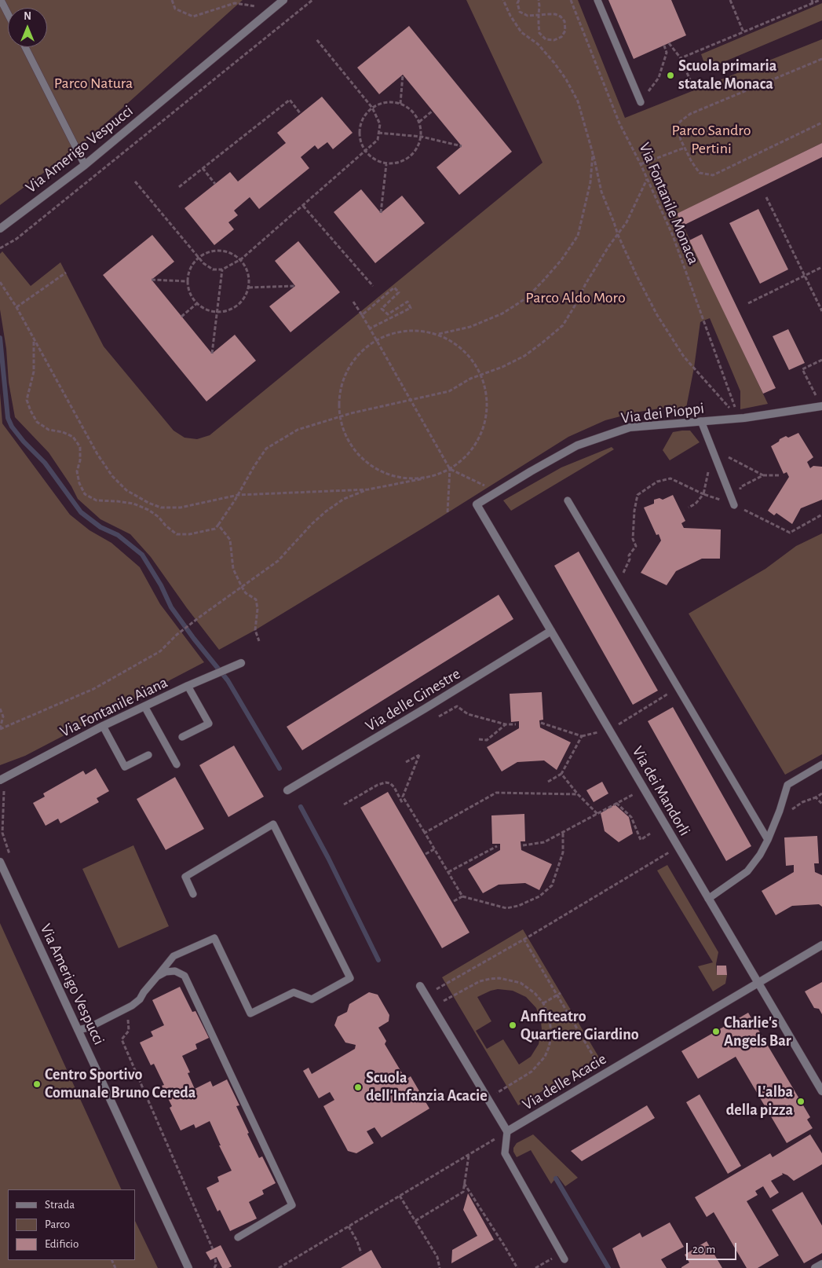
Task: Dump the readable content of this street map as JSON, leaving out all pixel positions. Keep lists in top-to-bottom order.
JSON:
{
  "streets": {
    "street": [
      "Via Amerigo Vespucci",
      "Via dei Pioppi",
      "Via delle Ginestre",
      "Via Fontanile Aiana",
      "Via dei Mandorli",
      "Via delle Acacie"
    ],
    "path": ["Via Fontanile Monaca"]
  },
  "crossings": [
    ["Via Fontanile Monaca", "Via dei Pioppi"],
    ["Via dei Pioppi", "Via dei Mandorli"],
    ["Via delle Ginestre", "Via dei Mandorli"],
    ["Via dei Mandorli", "Via delle Acacie"]
  ],
  "parks": ["Parco Natura", "Parco Sandro Pertini", "Parco Aldo Moro"],
  "places": [
    "Scuola primaria statale Monaca",
    "Anfiteatro Quartiere Giardino",
    "Charlie's Angels Bar",
    "Centro Sportivo Comunale Bruno Cereda",
    "Scuola dell'Infanzia Acacie",
    "L'alba della pizza"
  ],
  "legend": ["Strada", "Parco", "Edificio"],
  "scale_bar": "20 m",
  "north": "top"
}
